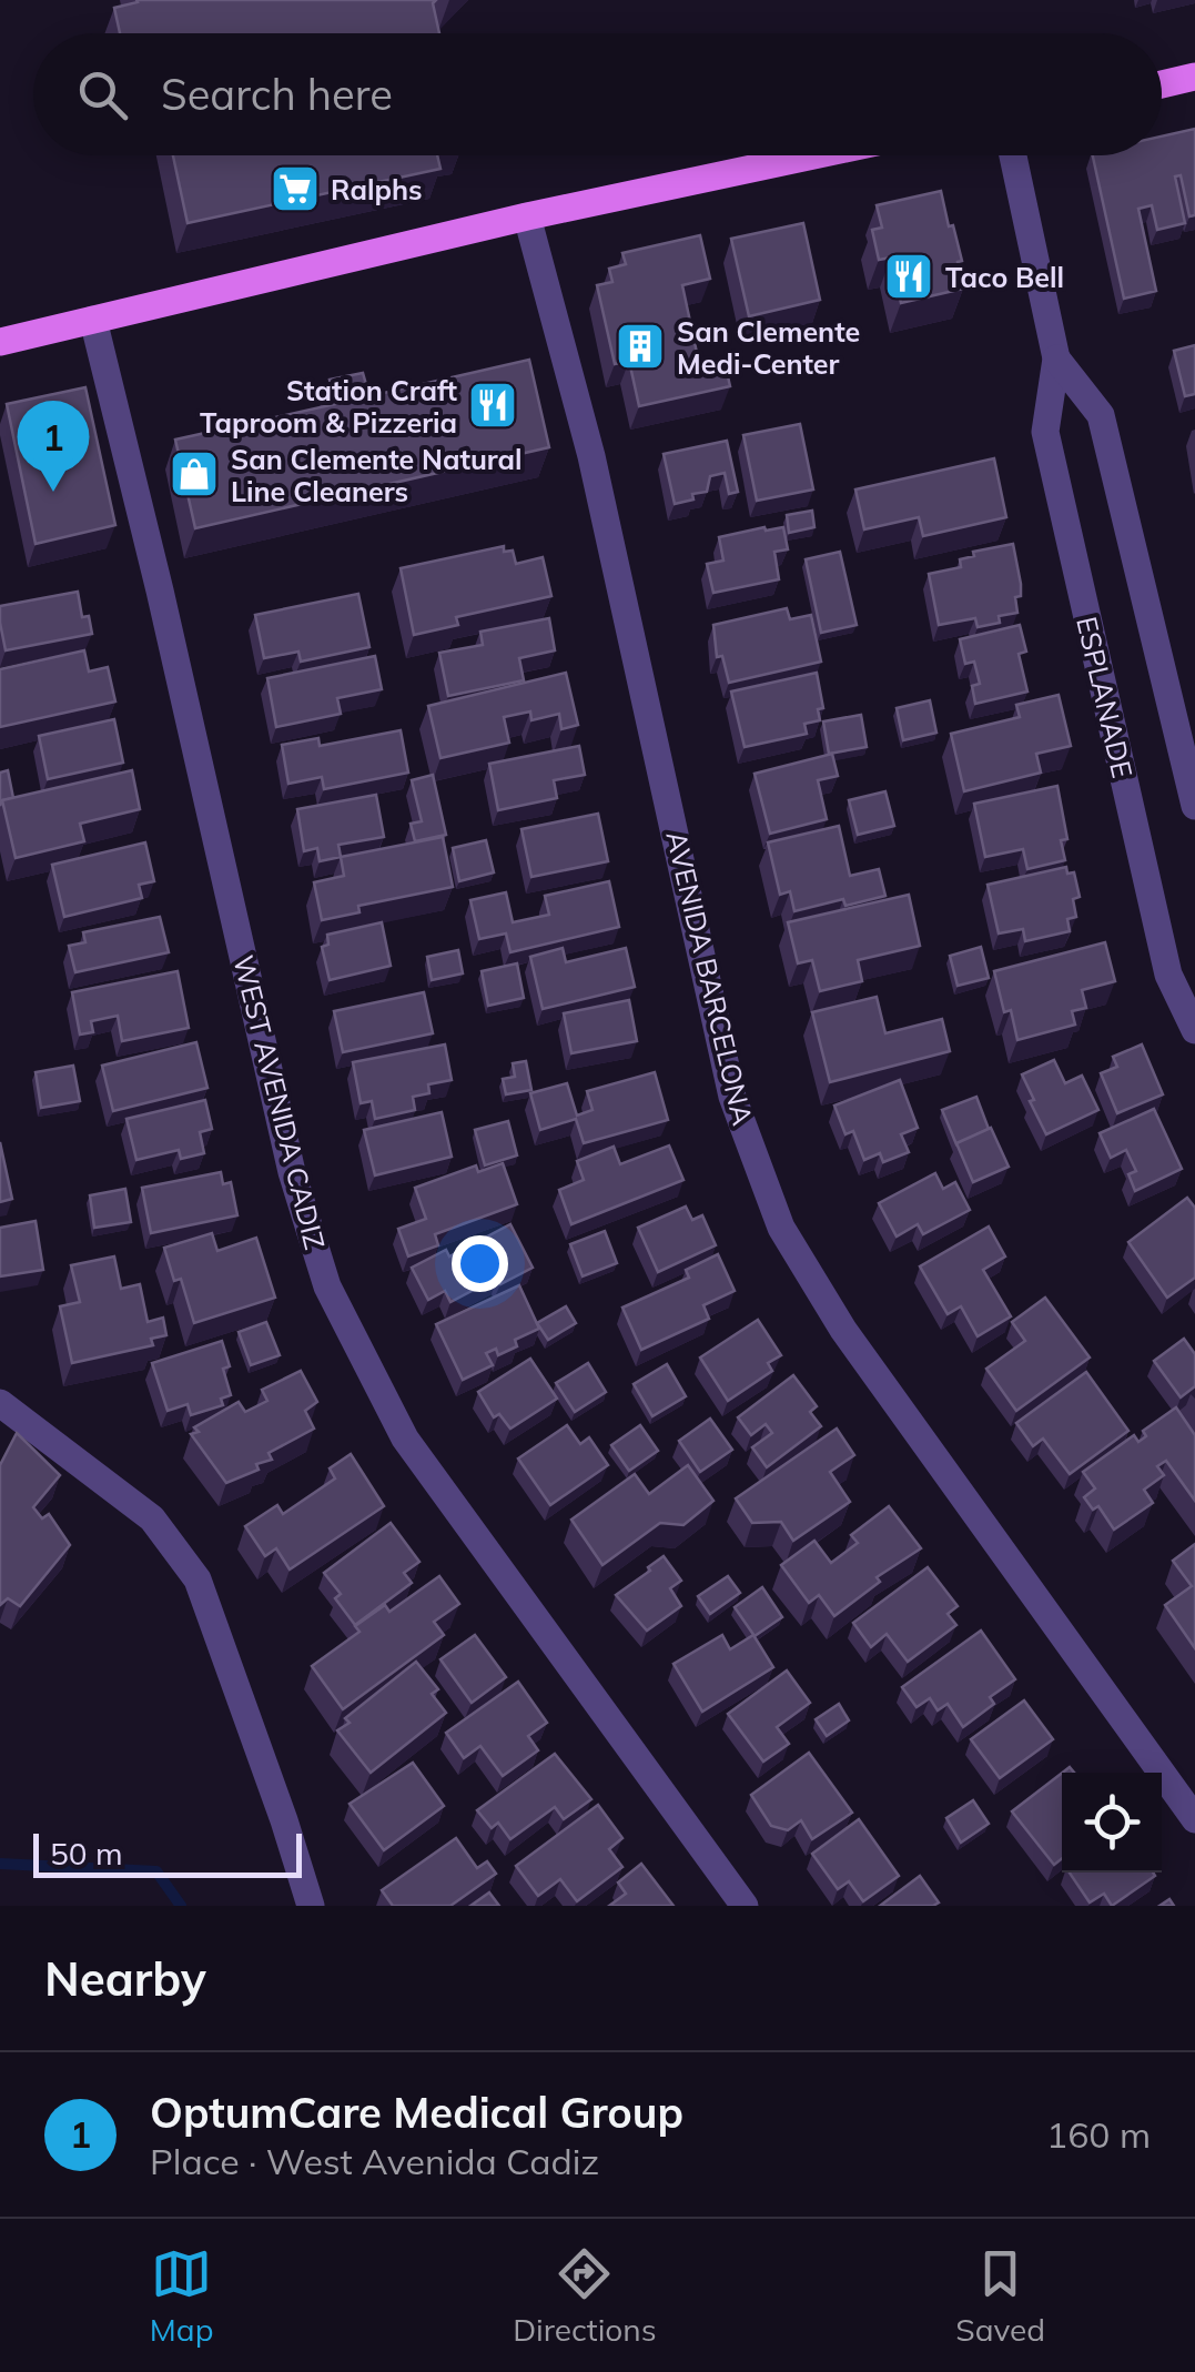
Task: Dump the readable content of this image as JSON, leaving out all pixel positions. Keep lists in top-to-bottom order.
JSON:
{
  "streets": {
    "street": ["ESPLANADE", "AVENIDA BARCELONA", "WEST AVENIDA CADIZ"]
  },
  "places": {
    "supermarket": ["Ralphs"],
    "restaurant": ["Taco Bell", "Station Craft Taproom & Pizzeria"],
    "building": ["San Clemente Medi-Center"],
    "shop": ["San Clemente Natural Line Cleaners"]
  },
  "scale_bar": "50 m",
  "page": {
    "search": "Search here",
    "pins": "1",
    "scale": "50 m",
    "heading": "Nearby",
    "list": [
      {
        "mark": "1",
        "name": "OptumCare Medical Group",
        "note": "Place · West Avenida Cadiz",
        "value": "160 m"
      }
    ],
    "nav": ["Map", "Directions", "Saved"]
  }
}
